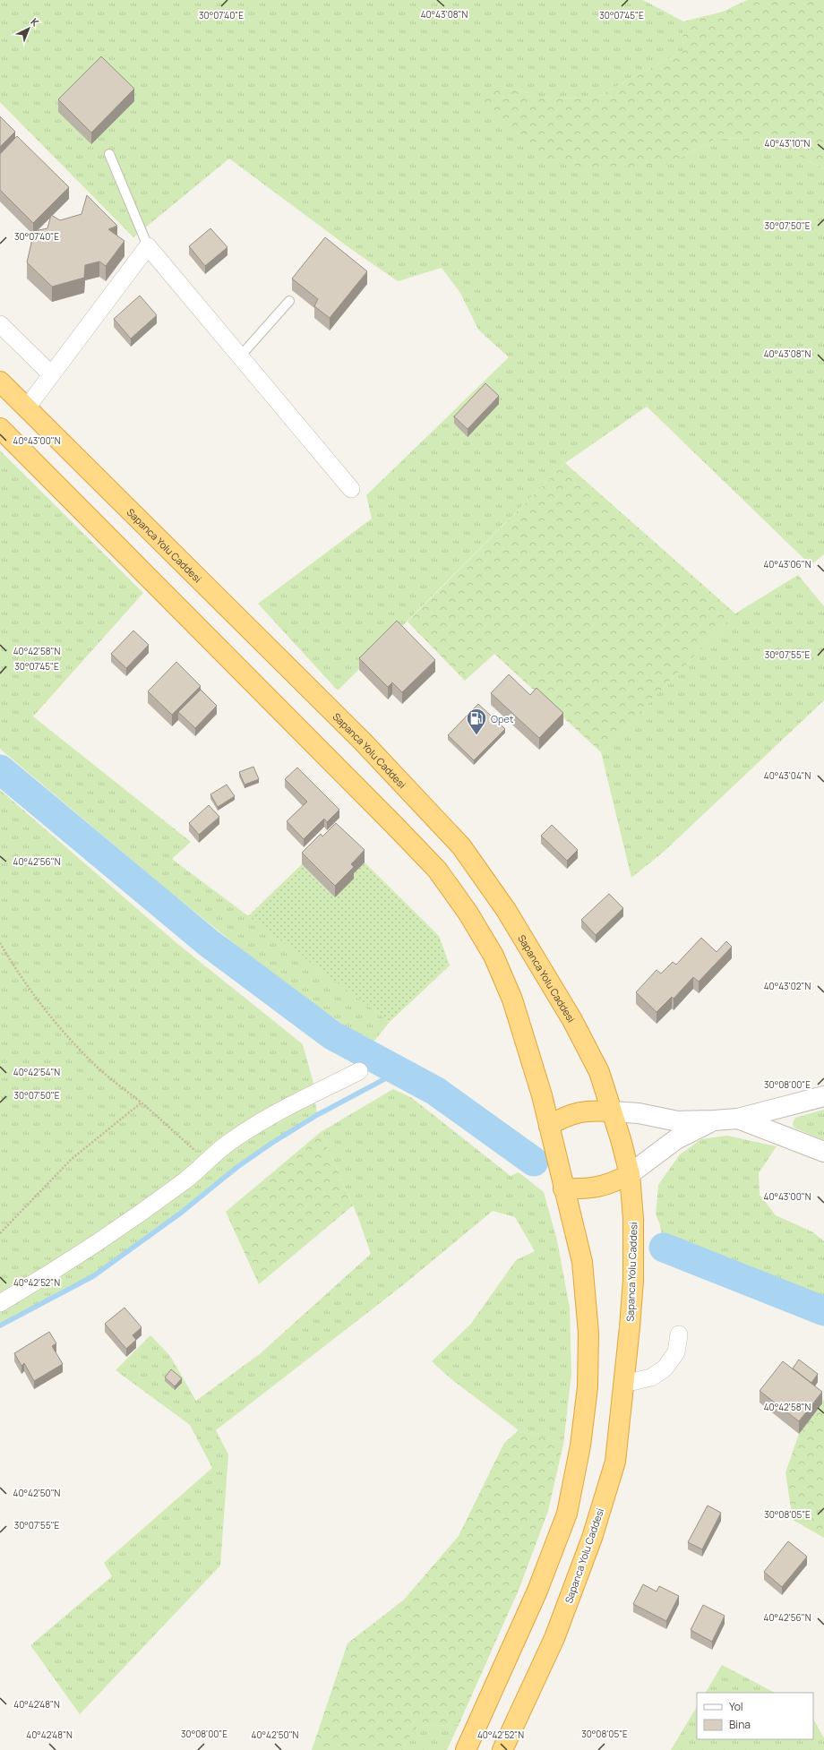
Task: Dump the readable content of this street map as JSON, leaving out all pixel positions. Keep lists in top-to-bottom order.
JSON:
{
  "streets": {
    "highway": ["Sapanca Yolu Caddesi"]
  },
  "places": {
    "fuel station": ["Opet"]
  },
  "legend": ["Yol", "Bina"],
  "north": "top right",
  "coordinates": [
    "40°43'08\"N",
    "30°07'40\"E",
    "30°07'45\"E",
    "40°43'10\"N",
    "30°07'50\"E",
    "40°43'00\"N",
    "40°43'06\"N",
    "40°42'58\"N",
    "30°07'55\"E",
    "40°43'04\"N",
    "40°42'56\"N",
    "40°43'02\"N",
    "40°42'54\"N",
    "30°08'00\"E",
    "40°42'52\"N",
    "40°42'50\"N",
    "30°08'05\"E",
    "40°42'48\"N"
  ]
}
